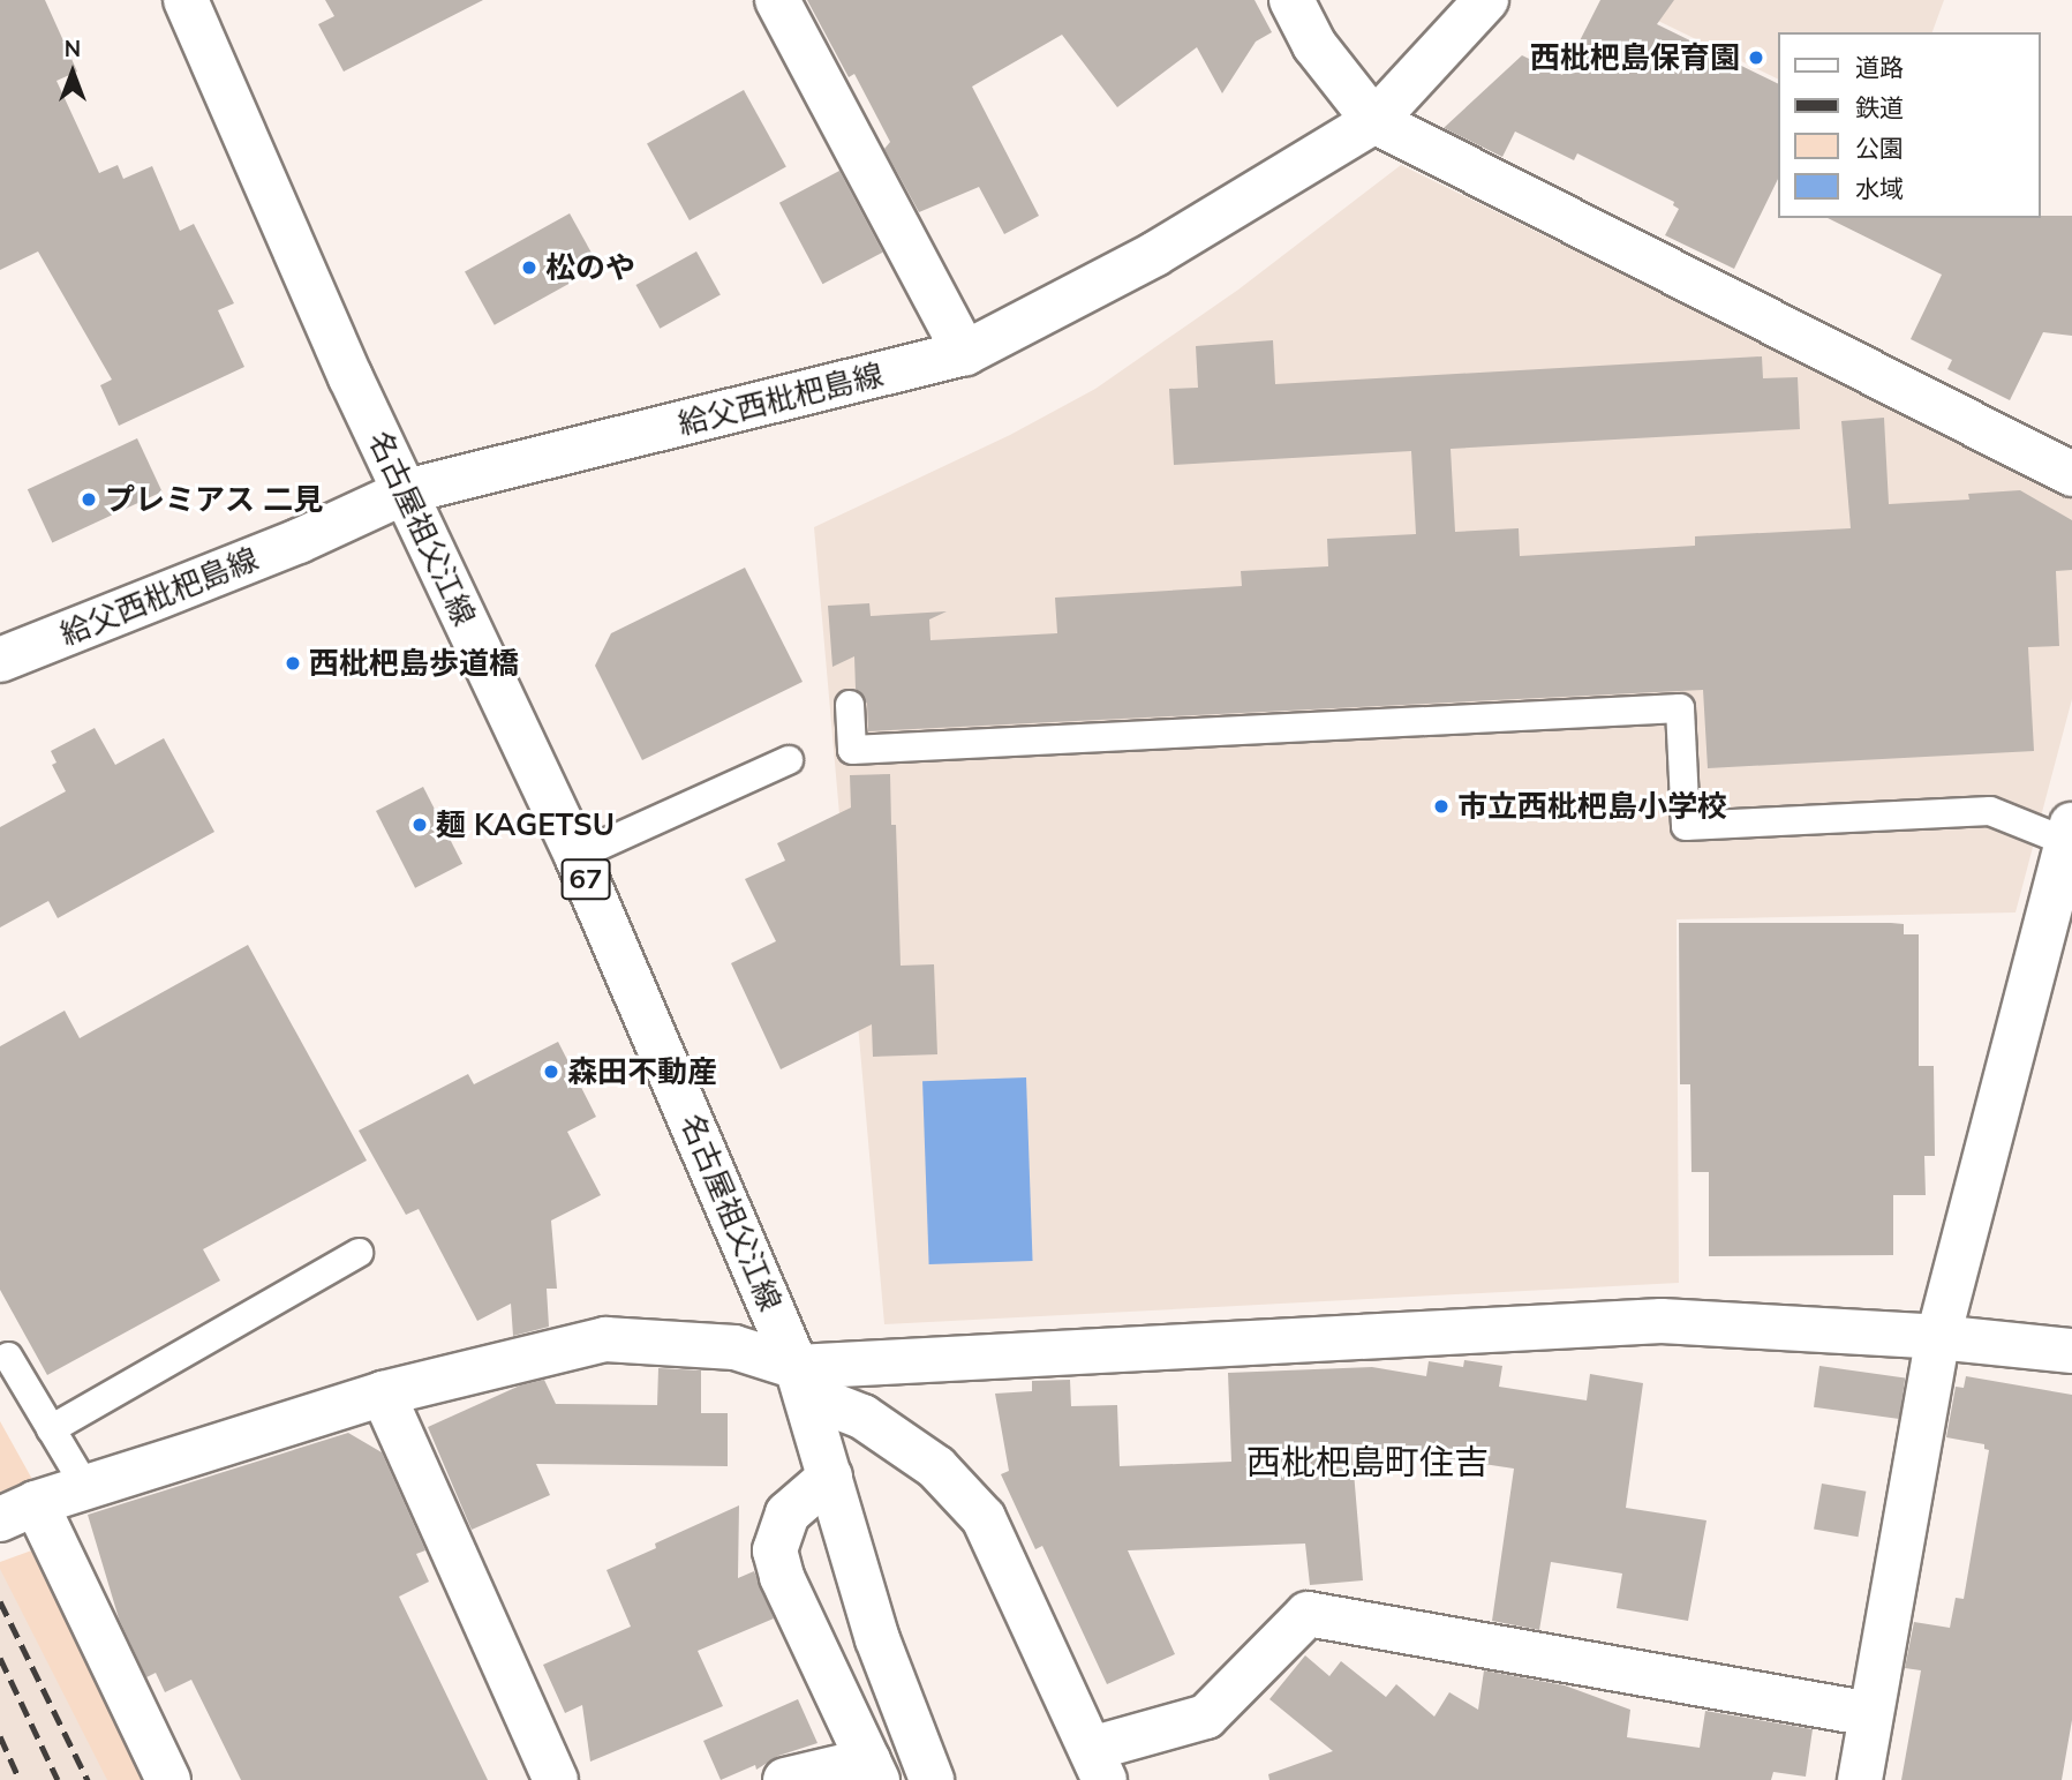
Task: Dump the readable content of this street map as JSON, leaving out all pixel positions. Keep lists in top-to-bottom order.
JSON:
{
  "streets": {
    "street": ["給父西枇杷島線", "名古屋祖父江線", "67"]
  },
  "crossings": [
    ["給父西枇杷島線", "名古屋祖父江線"]
  ],
  "districts": ["西枇杷島町住吉"],
  "places": [
    "西枇杷島保育園",
    "松のや",
    "プレミアス 二見",
    "西枇杷島歩道橋",
    "市立西枇杷島小学校",
    "麺 KAGETSU",
    "森田不動産"
  ],
  "legend": [
    "道路",
    "鉄道",
    "公園",
    "水域"
  ],
  "north": "top"
}
